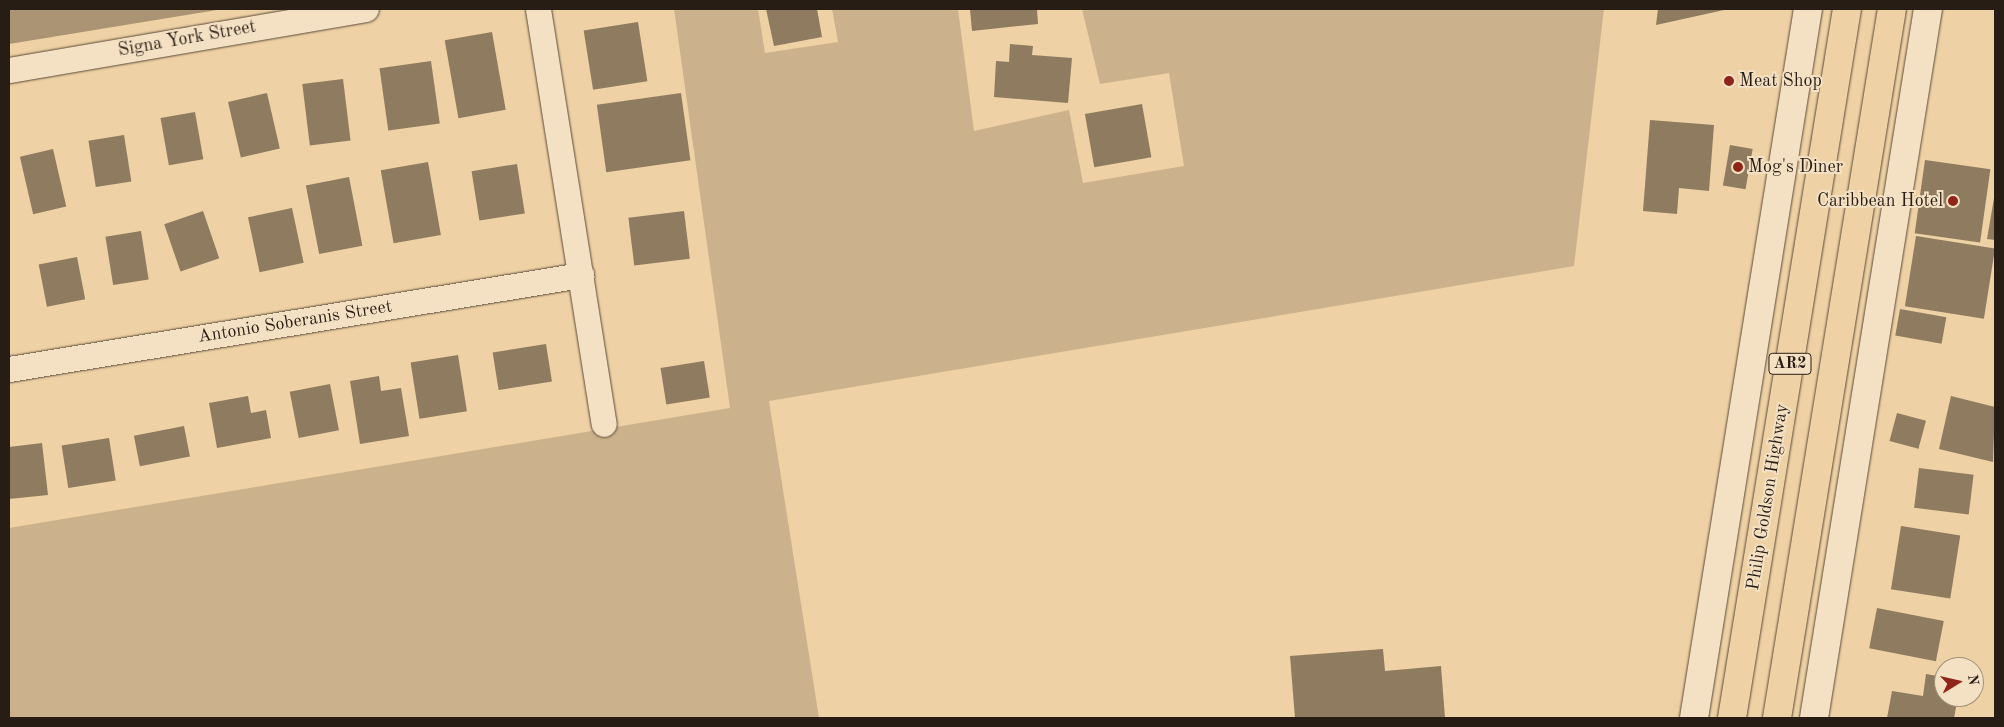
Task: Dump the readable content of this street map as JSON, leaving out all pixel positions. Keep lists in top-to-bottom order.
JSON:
{
  "streets": {
    "main road": ["AR2", "Philip Goldson Highway"],
    "street": ["Signa York Street", "Antonio Soberanis Street"]
  },
  "places": ["Meat Shop", "Mog's Diner", "Caribbean Hotel"],
  "north": "right"
}
